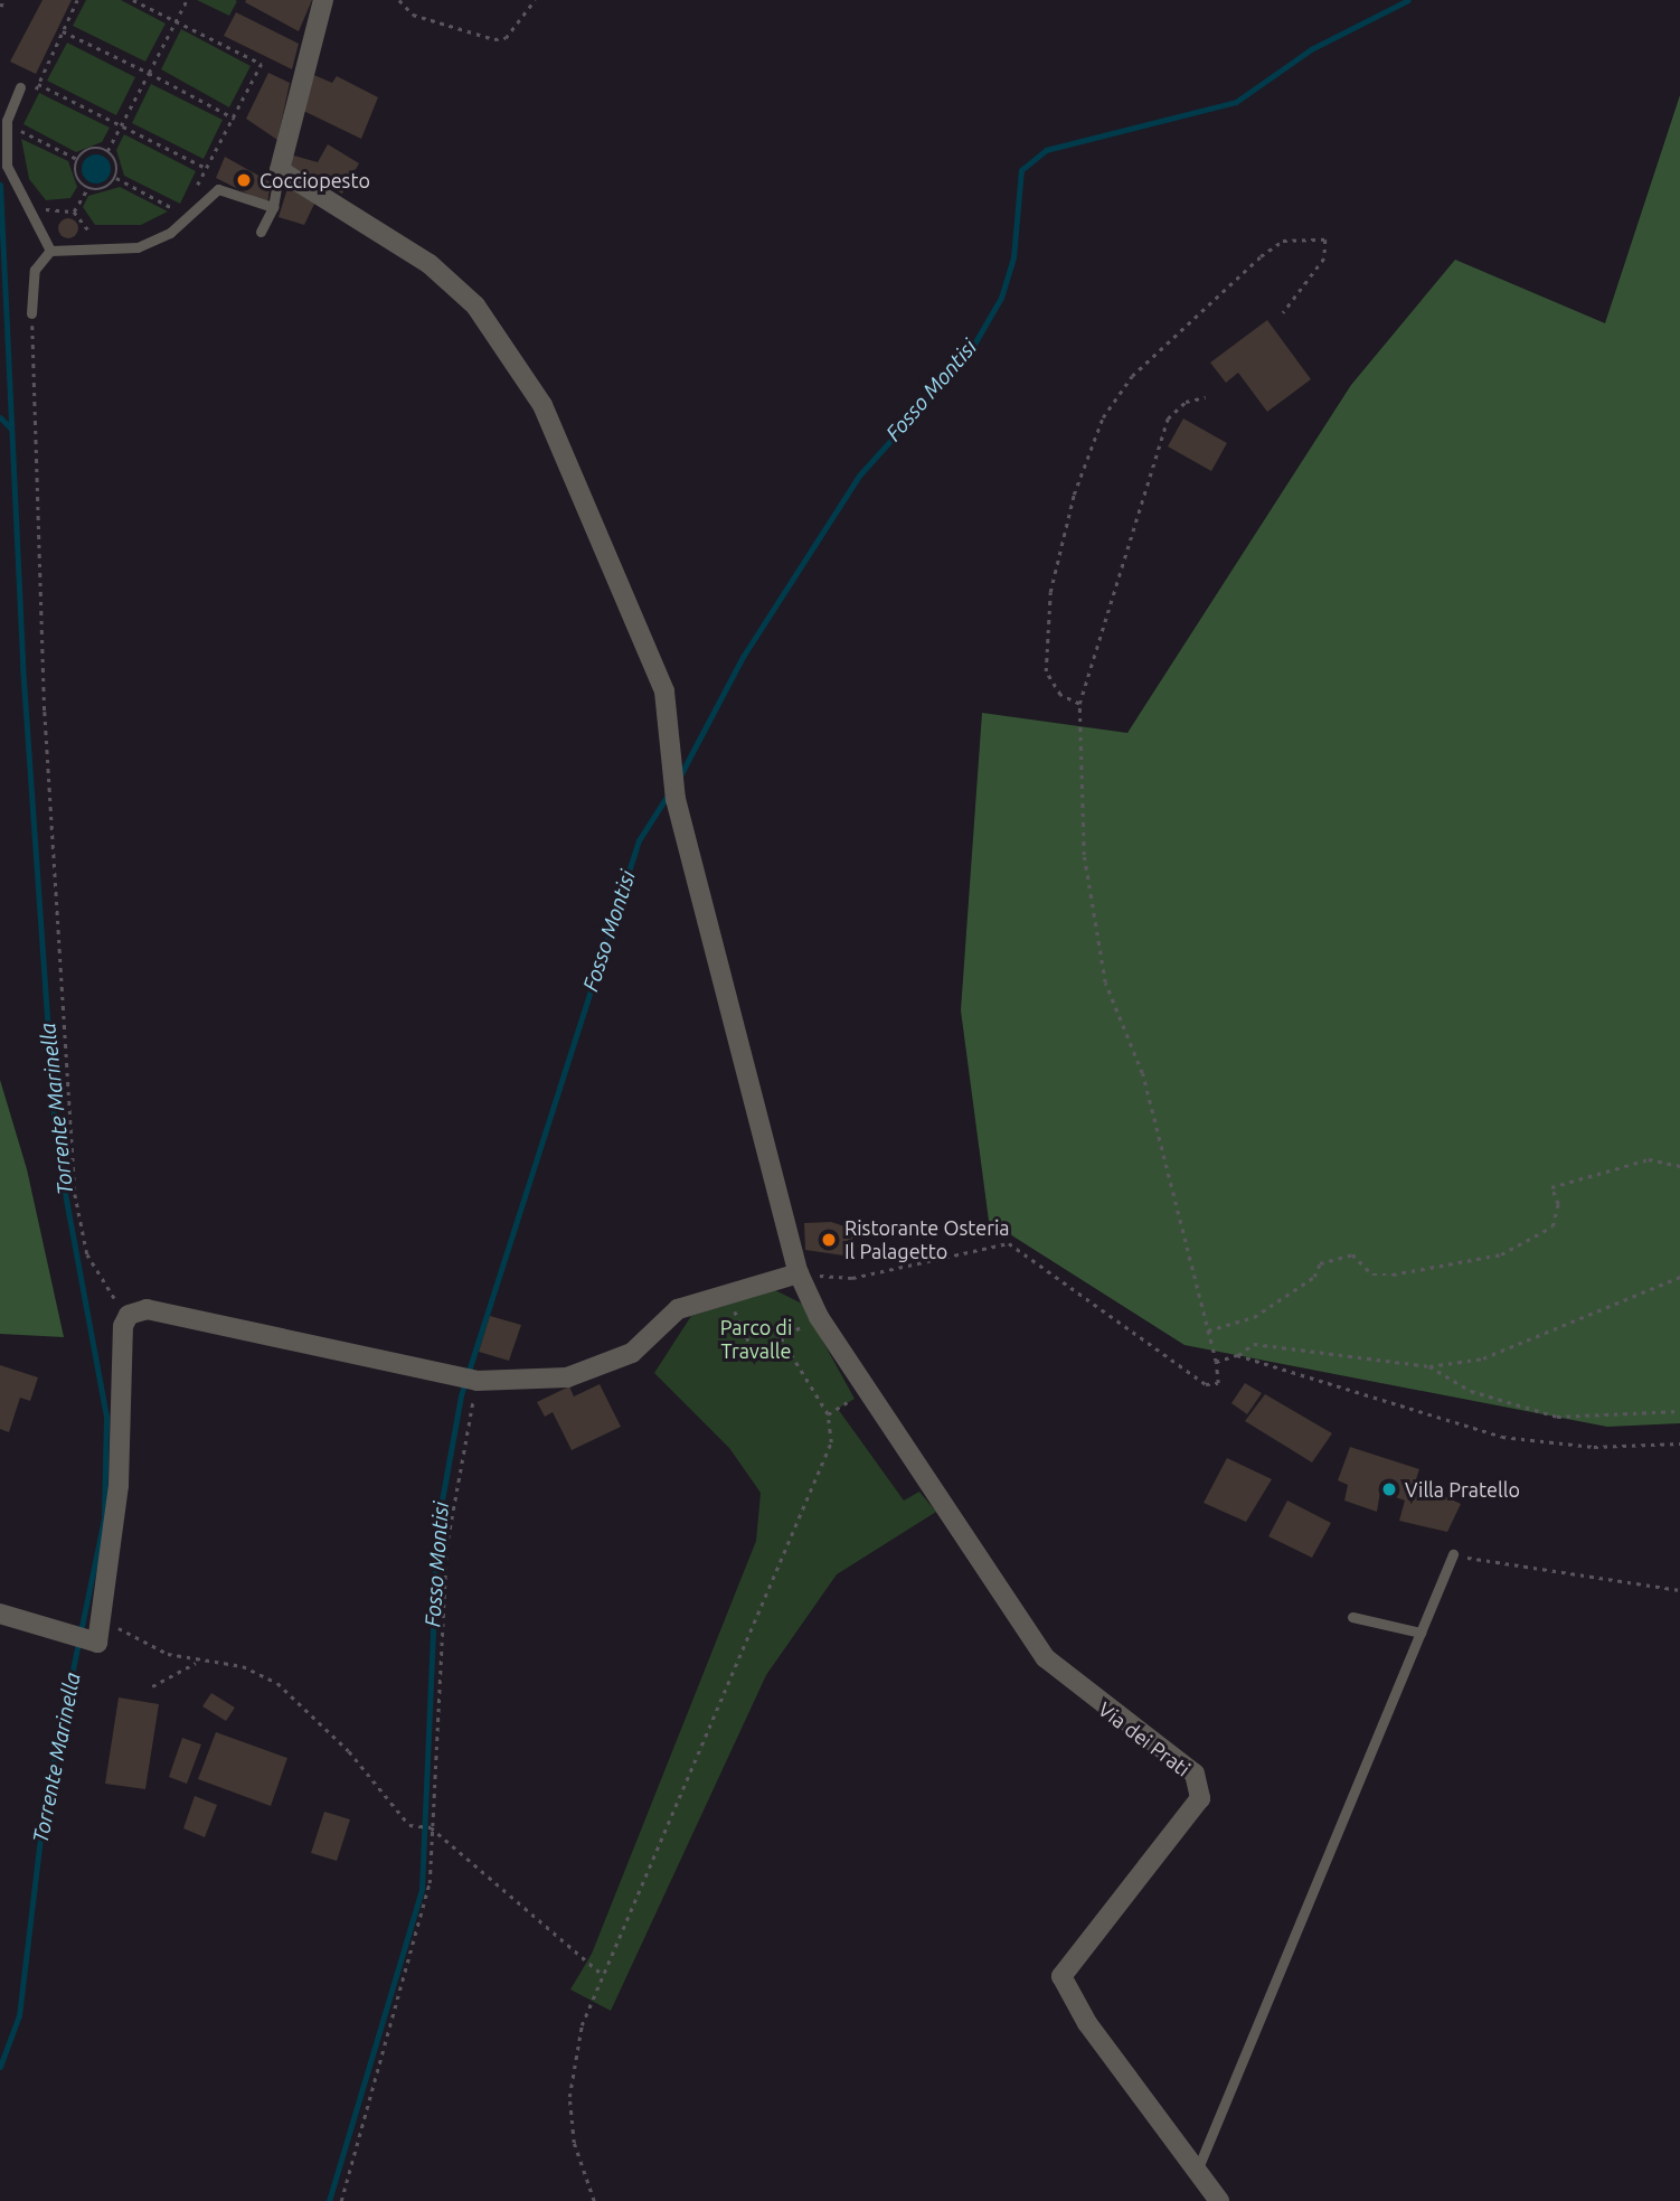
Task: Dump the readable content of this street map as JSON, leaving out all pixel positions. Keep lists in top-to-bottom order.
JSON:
{
  "streets": {
    "street": ["Via dei Prati"]
  },
  "water": ["Fosso Montisi", "Torrente Marinella"],
  "parks": ["Parco di Travalle"],
  "places": ["Cocciopesto", "Ristorante Osteria Il Palagetto", "Villa Pratello"]
}
